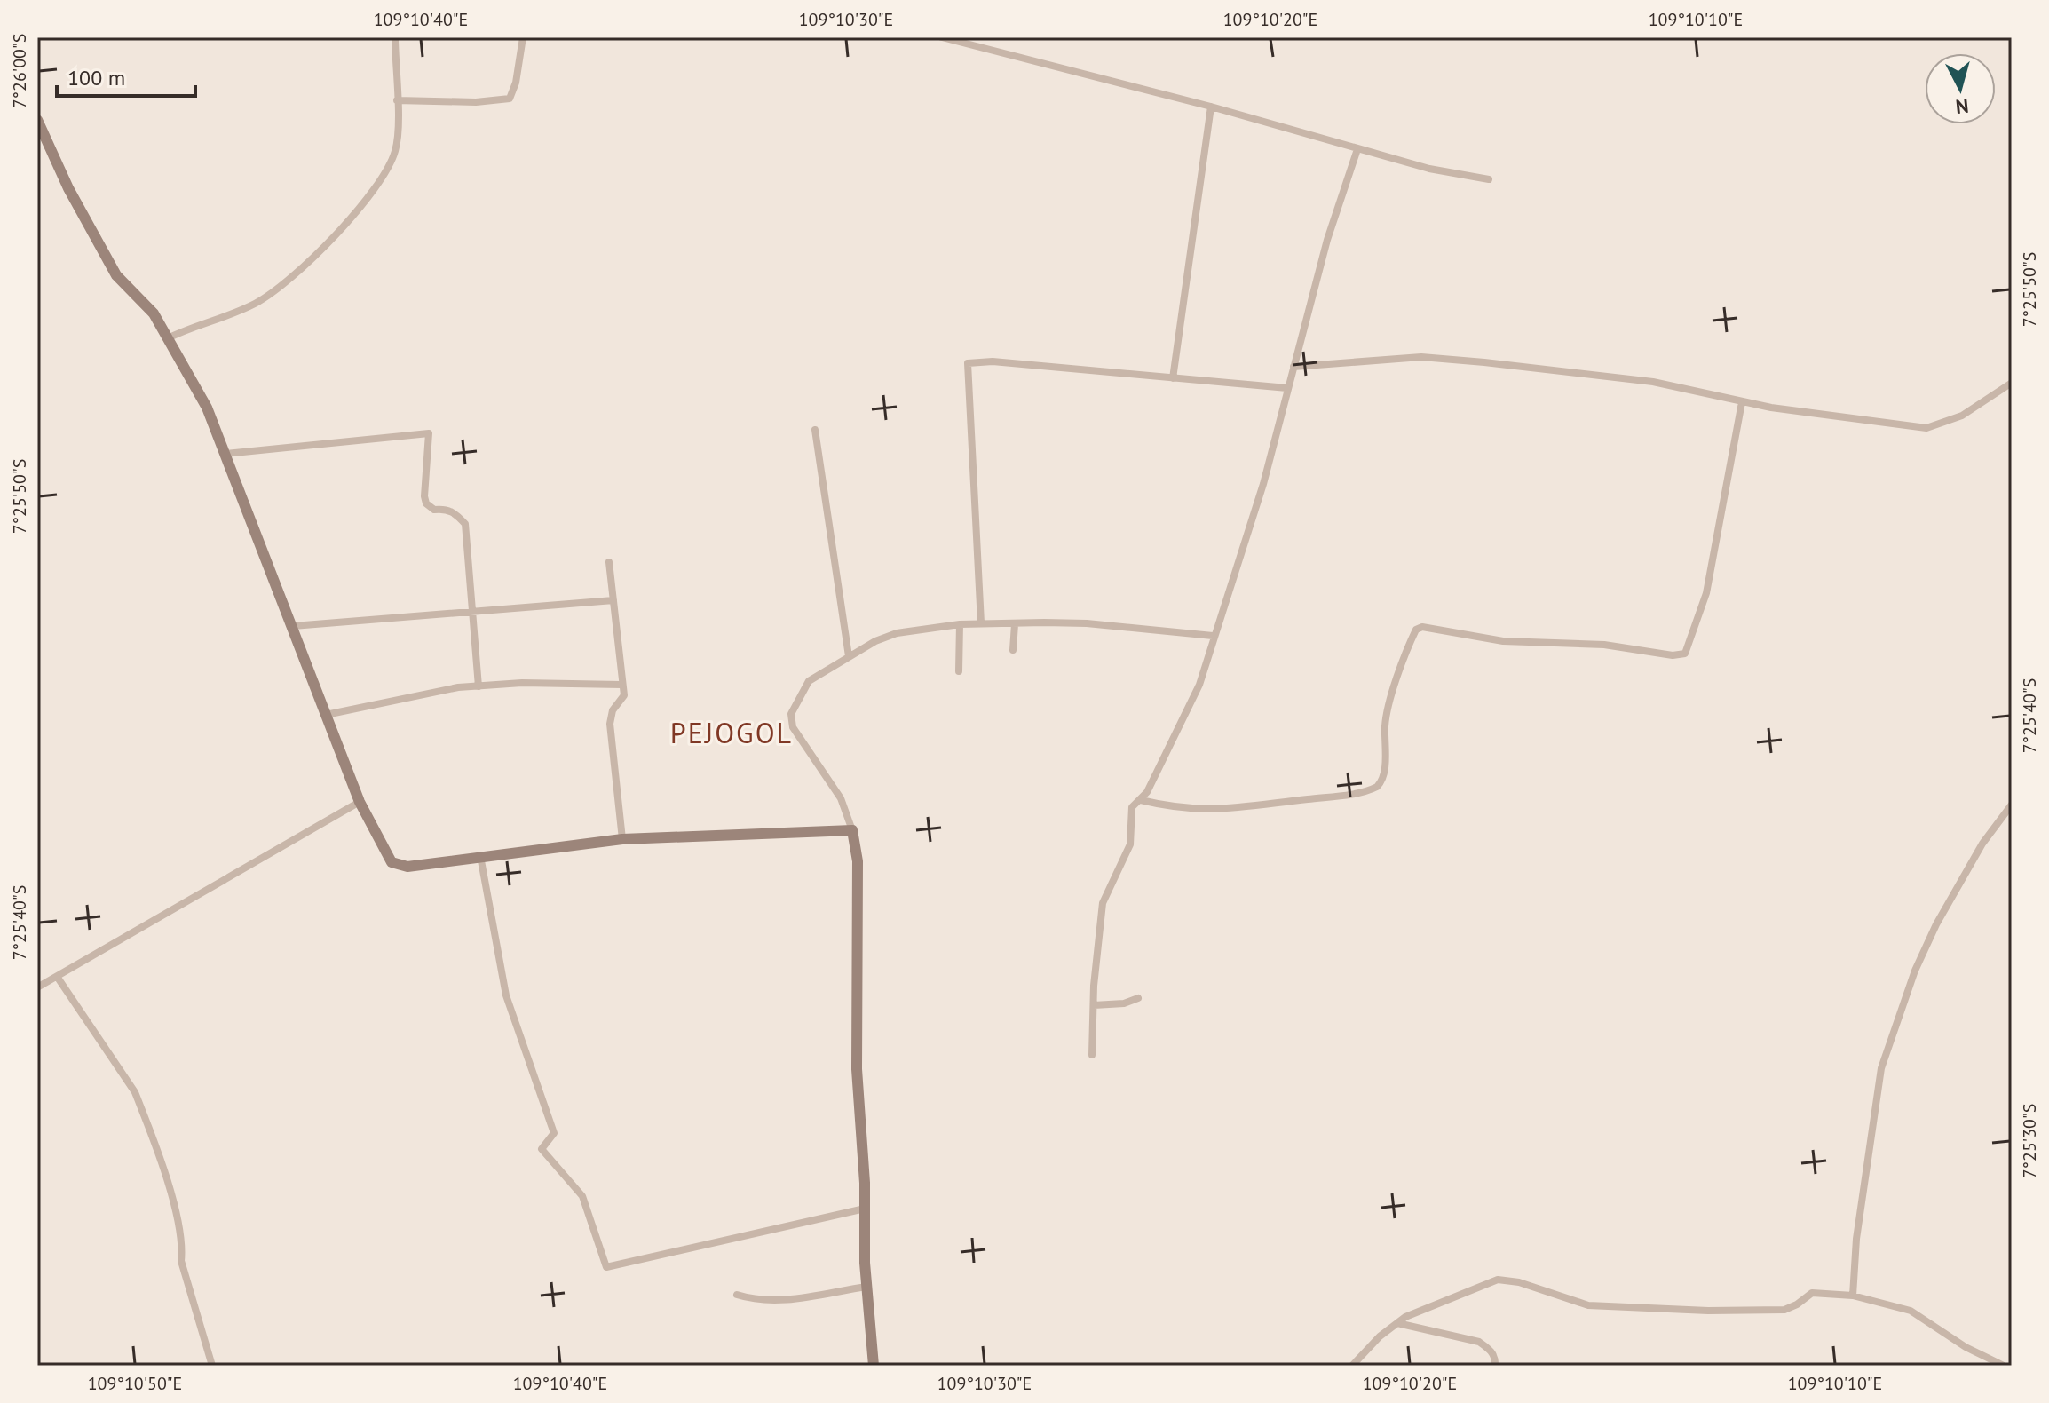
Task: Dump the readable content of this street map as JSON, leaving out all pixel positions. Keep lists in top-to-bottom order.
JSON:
{
  "districts": ["PEJOGOL"],
  "scale_bar": "100 m",
  "north": "bottom",
  "coordinates": [
    "109°10'40\"E",
    "109°10'30\"E",
    "109°10'20\"E",
    "109°10'10\"E",
    "7°26'00\"S",
    "7°25'50\"S",
    "7°25'40\"S",
    "7°25'30\"S",
    "109°10'50\"E"
  ]
}
